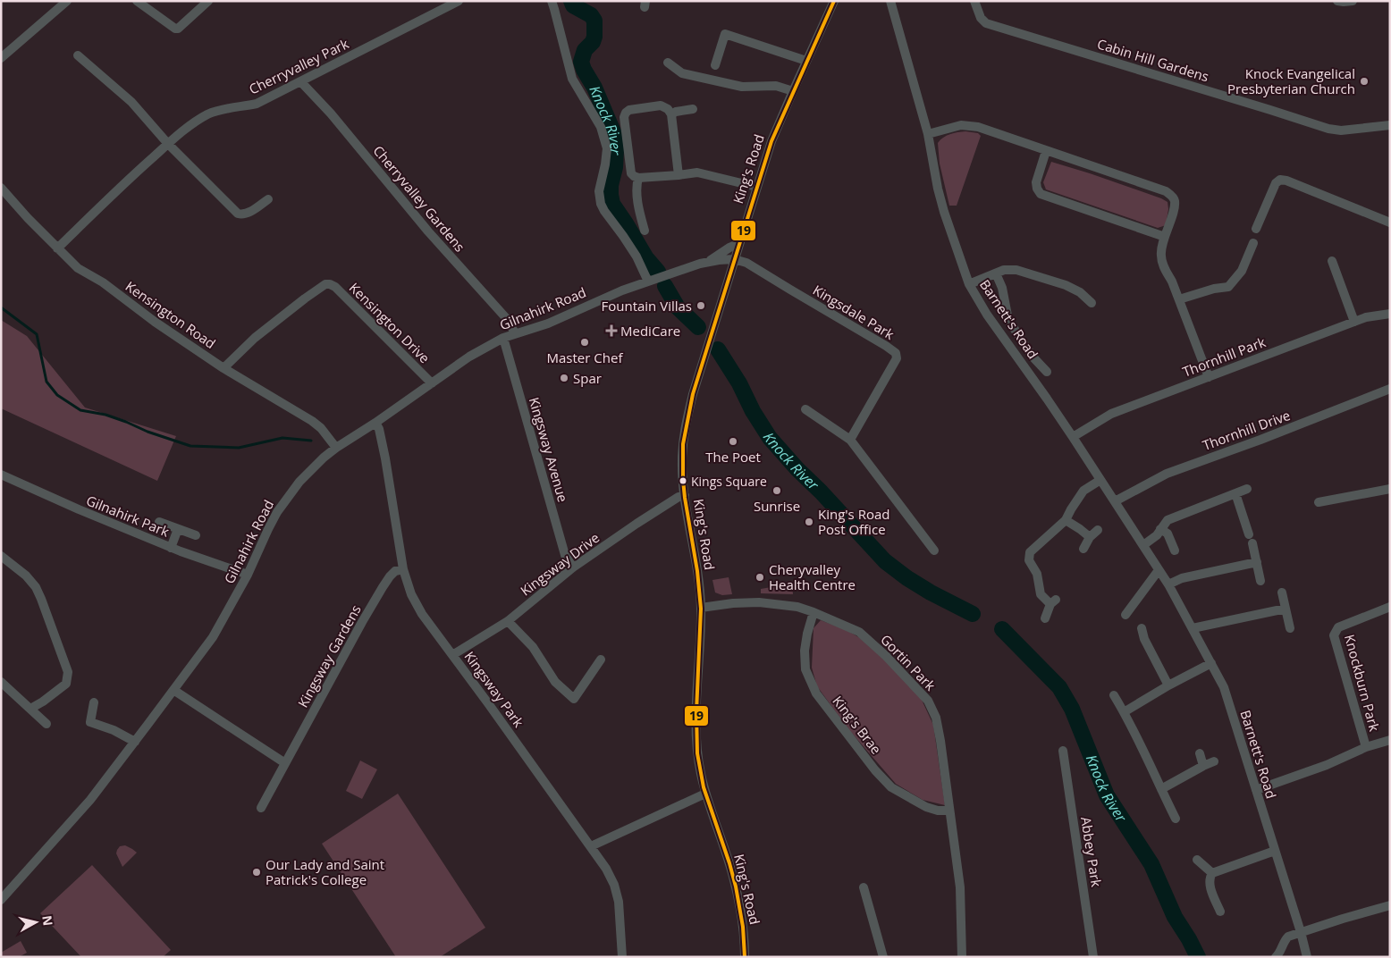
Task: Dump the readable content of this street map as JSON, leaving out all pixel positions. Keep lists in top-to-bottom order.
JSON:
{
  "streets": {
    "street": [
      "Cabin Hill Gardens",
      "Cherryvalley Park",
      "King's Road",
      "Cherryvalley Gardens",
      "Gilnahirk Road",
      "Kingsdale Park",
      "Kensington Road",
      "Barnett's Road",
      "Kensington Drive",
      "Thornhill Park",
      "Thornhill Drive",
      "Kingsway Avenue",
      "Gilnahirk Park",
      "Kingsway Drive",
      "Kingsway Gardens",
      "Gortin Park",
      "Knockburn Park",
      "Kingsway Park",
      "King's Brae",
      "Abbey Park"
    ]
  },
  "crossings": [
    ["Cherryvalley Park", "Cherryvalley Gardens"],
    ["Cherryvalley Park", "Kensington Road"],
    ["King's Road", "Gilnahirk Road"],
    ["King's Road", "Kingsdale Park"],
    ["King's Road", "Kingsway Drive"],
    ["King's Road", "Gortin Park"],
    ["Cherryvalley Gardens", "Gilnahirk Road"],
    ["Gilnahirk Road", "Kingsdale Park"],
    ["Gilnahirk Road", "Kensington Road"],
    ["Gilnahirk Road", "Kensington Drive"],
    ["Gilnahirk Road", "Kingsway Avenue"],
    ["Gilnahirk Road", "Gilnahirk Park"],
    ["Gilnahirk Road", "Kingsway Park"],
    ["Kensington Road", "Kensington Drive"],
    ["Barnett's Road", "Thornhill Park"],
    ["Barnett's Road", "Thornhill Drive"],
    ["Kingsway Avenue", "Kingsway Drive"],
    ["Kingsway Drive", "Kingsway Park"],
    ["Kingsway Gardens", "Kingsway Park"],
    ["Gortin Park", "King's Brae"]
  ],
  "water": ["Knock River"],
  "places": {
    "other": [
      "Knock Evangelical Presbyterian Church",
      "Fountain Villas",
      "Master Chef",
      "Spar",
      "The Poet",
      "Kings Square",
      "Sunrise",
      "King's Road Post Office",
      "Cheryvalley Health Centre",
      "Our Lady and Saint Patrick's College"
    ],
    "health": ["MediCare"]
  },
  "lines": ["transit line 19"],
  "north": "right"
}
